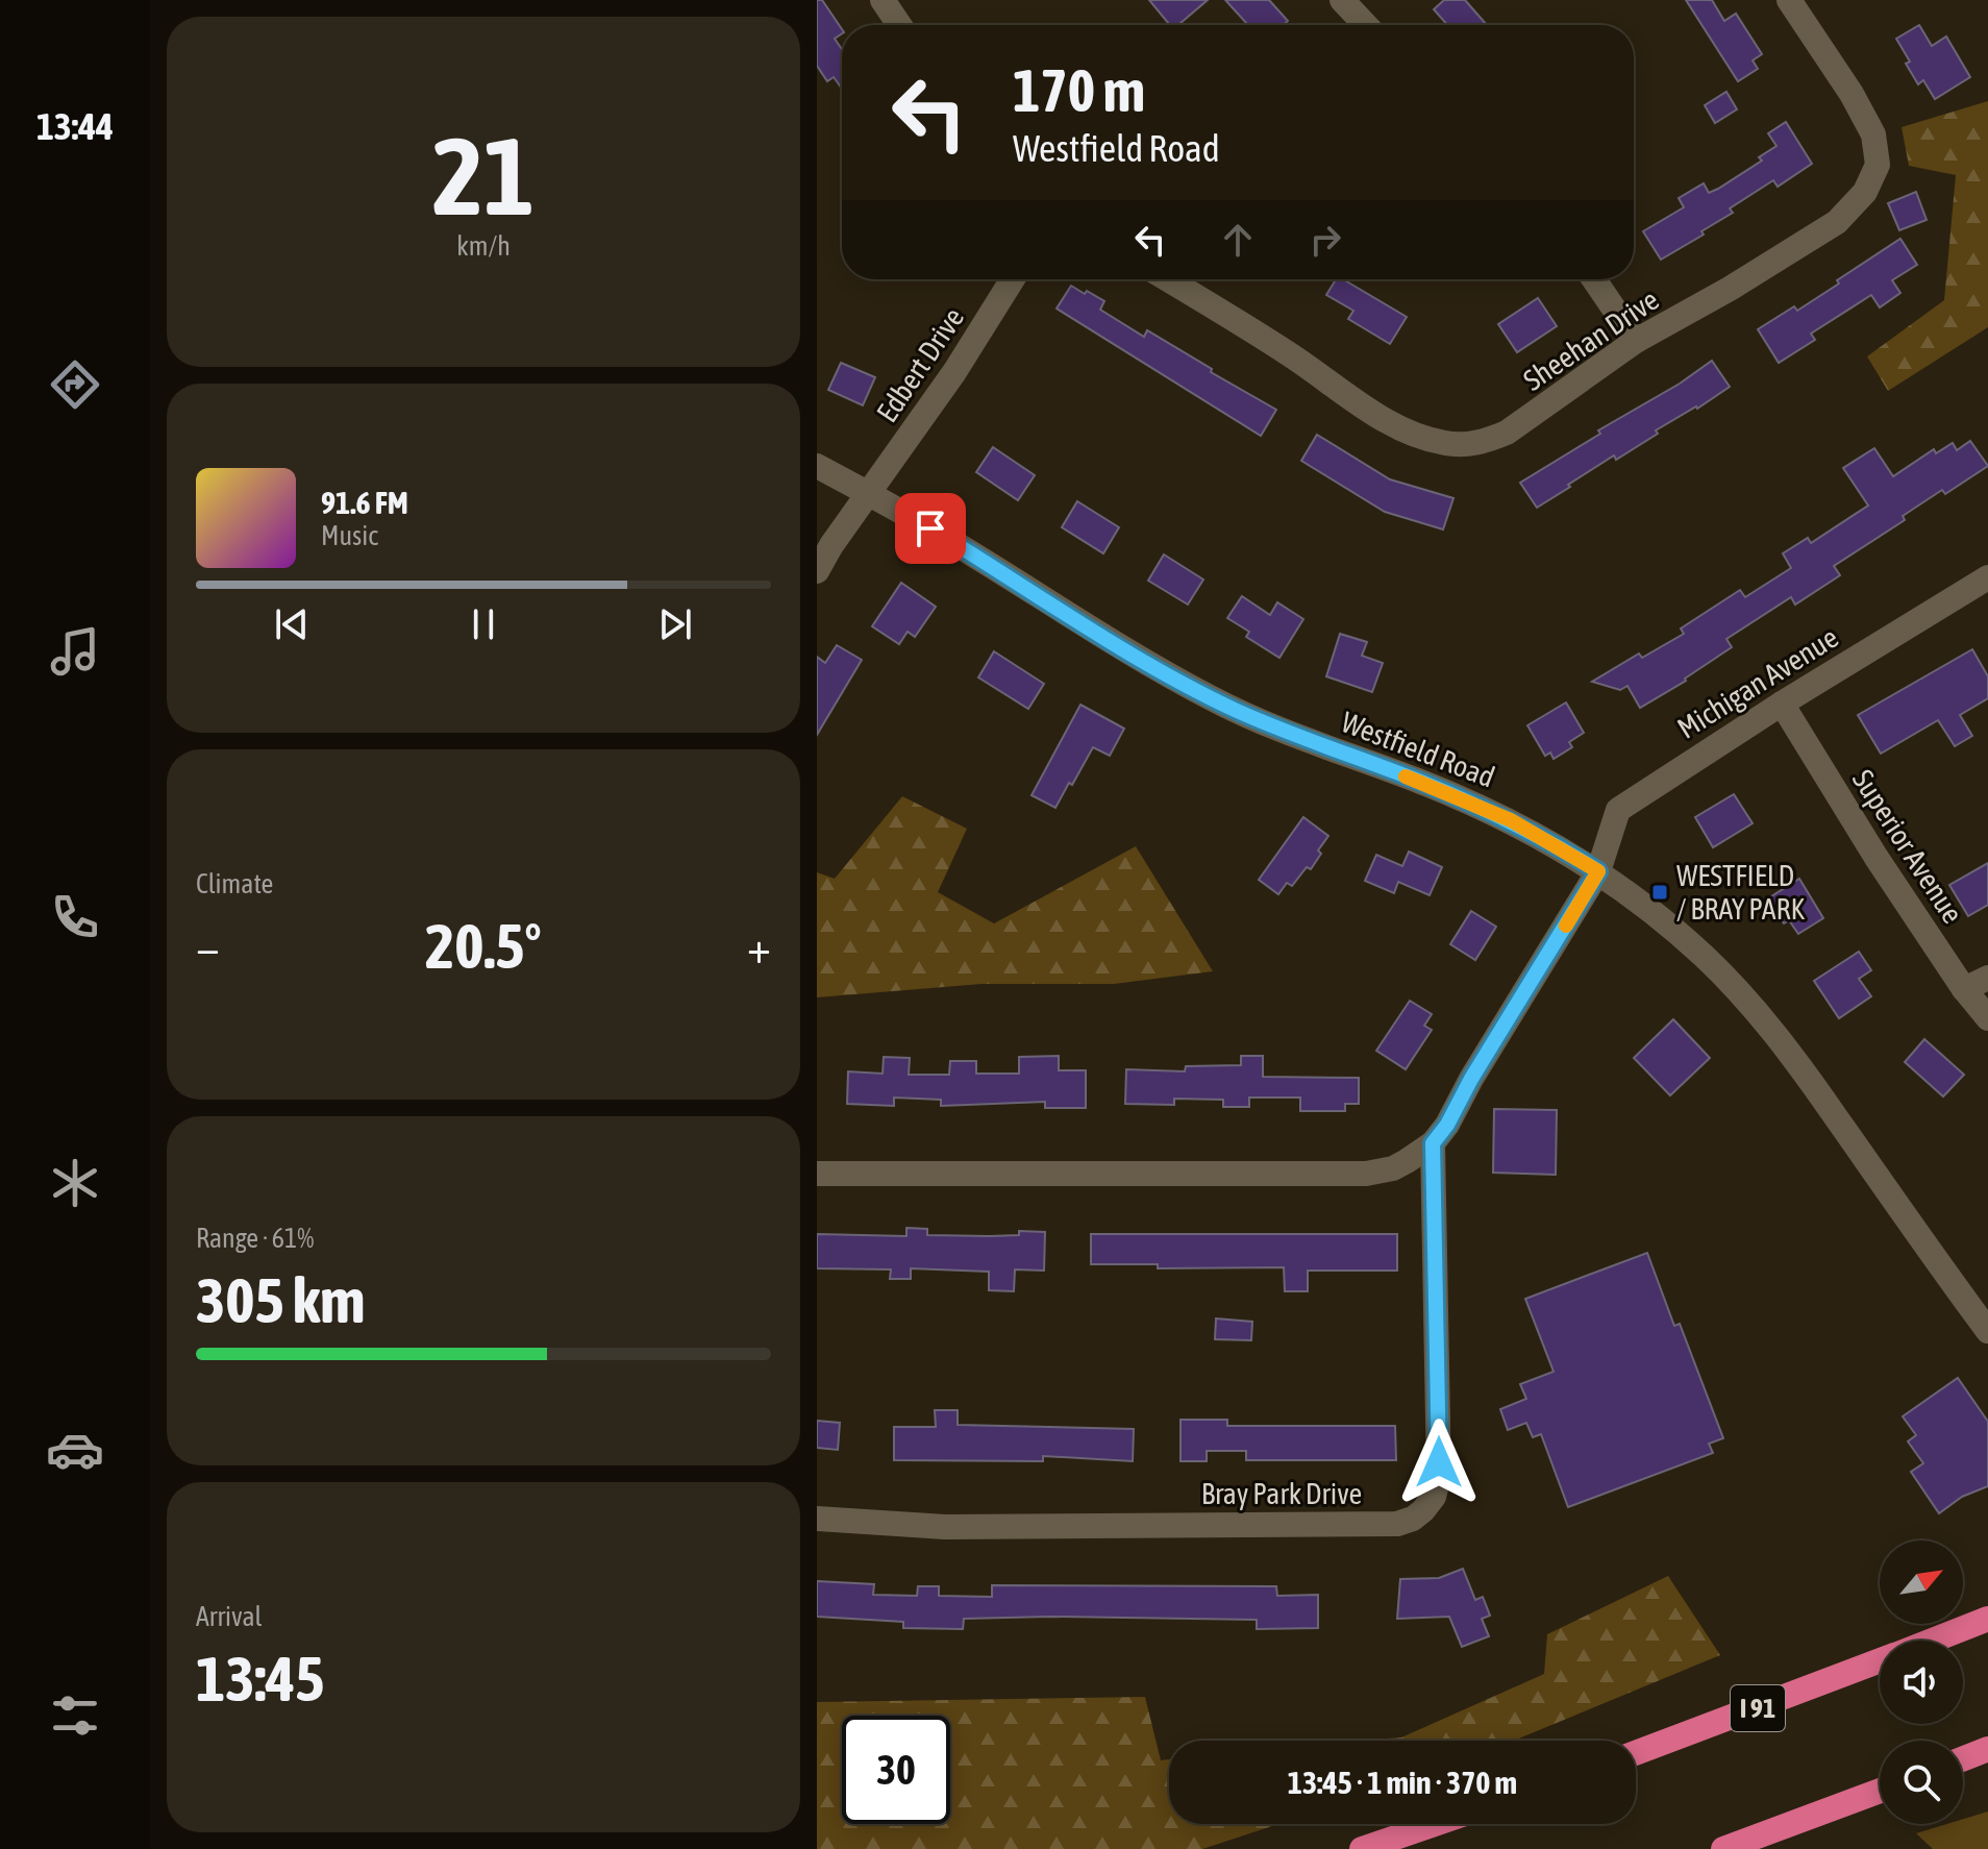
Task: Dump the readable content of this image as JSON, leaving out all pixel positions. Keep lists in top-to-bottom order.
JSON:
{
  "streets": {
    "highway": ["I 91"],
    "street": [
      "Sheehan Drive",
      "Edbert Drive",
      "Michigan Avenue",
      "Westfield Road",
      "Superior Avenue",
      "Bray Park Drive"
    ]
  },
  "crossings": [
    ["Edbert Drive", "Westfield Road"],
    ["Michigan Avenue", "Westfield Road"],
    ["Michigan Avenue", "Superior Avenue"]
  ],
  "places": {
    "transit": ["WESTFIELD / BRAY PARK"]
  },
  "north": "top right",
  "page": {
    "tabs": "13:44",
    "tile": [
      ["21", "km/h"],
      "Climate",
      ["Range · 61%", "305 km"],
      ["Arrival", "13:45"]
    ],
    "turn": ["170 m", "Westfield Road"],
    "song": ["91.6 FM", "Music"],
    "heat": ["−", "20.5°", "+"],
    "limit": "30",
    "trip": "13:45 · 1 min · 370 m"
  }
}
